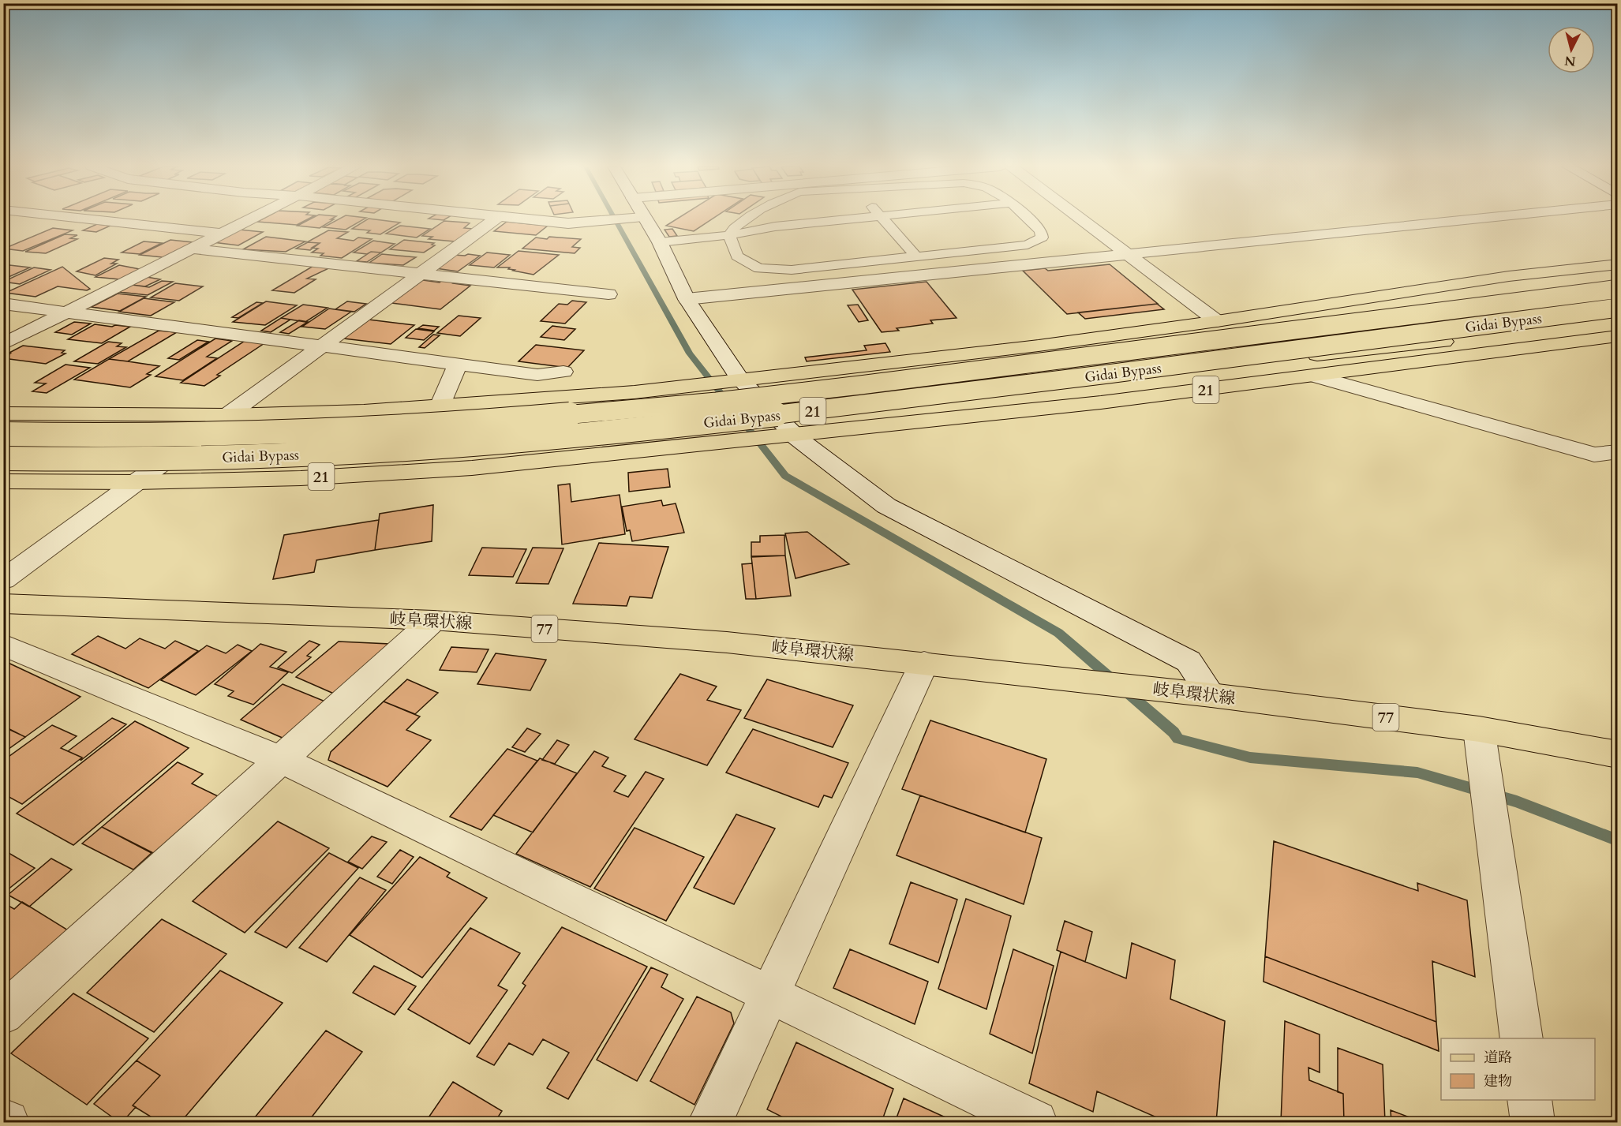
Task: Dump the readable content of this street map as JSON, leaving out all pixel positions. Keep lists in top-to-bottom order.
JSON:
{
  "streets": {
    "main road": [
      "Gidai Bypass",
      "21",
      "岐阜環状線",
      "77"
    ]
  },
  "crossings": [
    ["Gidai Bypass", "21"]
  ],
  "legend": ["道路", "建物"],
  "north": "bottom"
}
